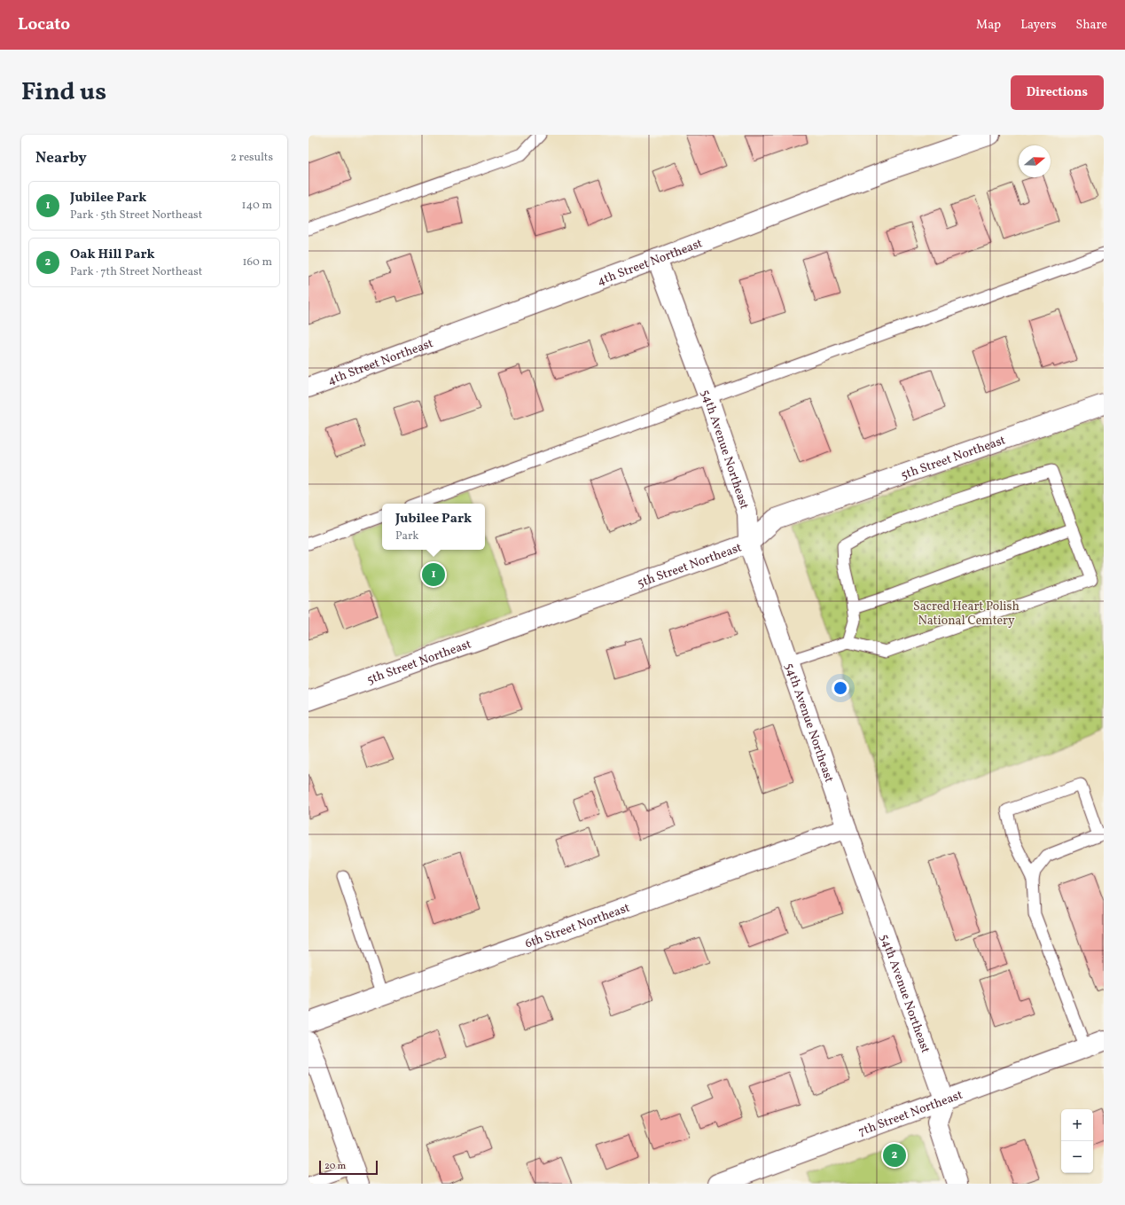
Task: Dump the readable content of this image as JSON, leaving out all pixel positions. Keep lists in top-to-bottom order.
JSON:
{
  "streets": {
    "street": [
      "4th Street Northeast",
      "54th Avenue Northeast",
      "5th Street Northeast",
      "6th Street Northeast",
      "7th Street Northeast"
    ]
  },
  "crossings": [
    ["4th Street Northeast", "54th Avenue Northeast"],
    ["54th Avenue Northeast", "5th Street Northeast"],
    ["54th Avenue Northeast", "6th Street Northeast"],
    ["54th Avenue Northeast", "7th Street Northeast"]
  ],
  "parks": ["Sacred Heart Polish National Cemtery"],
  "scale_bar": "20 m",
  "north": "right",
  "page": {
    "header": "Locato",
    "nav": ["Map", "Layers", "Share"],
    "title": "Find us",
    "buttons": "Directions",
    "heading": ["Nearby", "2 results"],
    "list": [
      {
        "mark": "1",
        "name": "Jubilee Park",
        "note": "Park · 5th Street Northeast",
        "value": "140 m"
      },
      {
        "mark": "2",
        "name": "Oak Hill Park",
        "note": "Park · 7th Street Northeast",
        "value": "160 m"
      }
    ],
    "popup": ["Jubilee Park", "Park"],
    "pins": ["1", "2"],
    "map_buttons": ["+", "−"],
    "scale": "20 m"
  }
}
